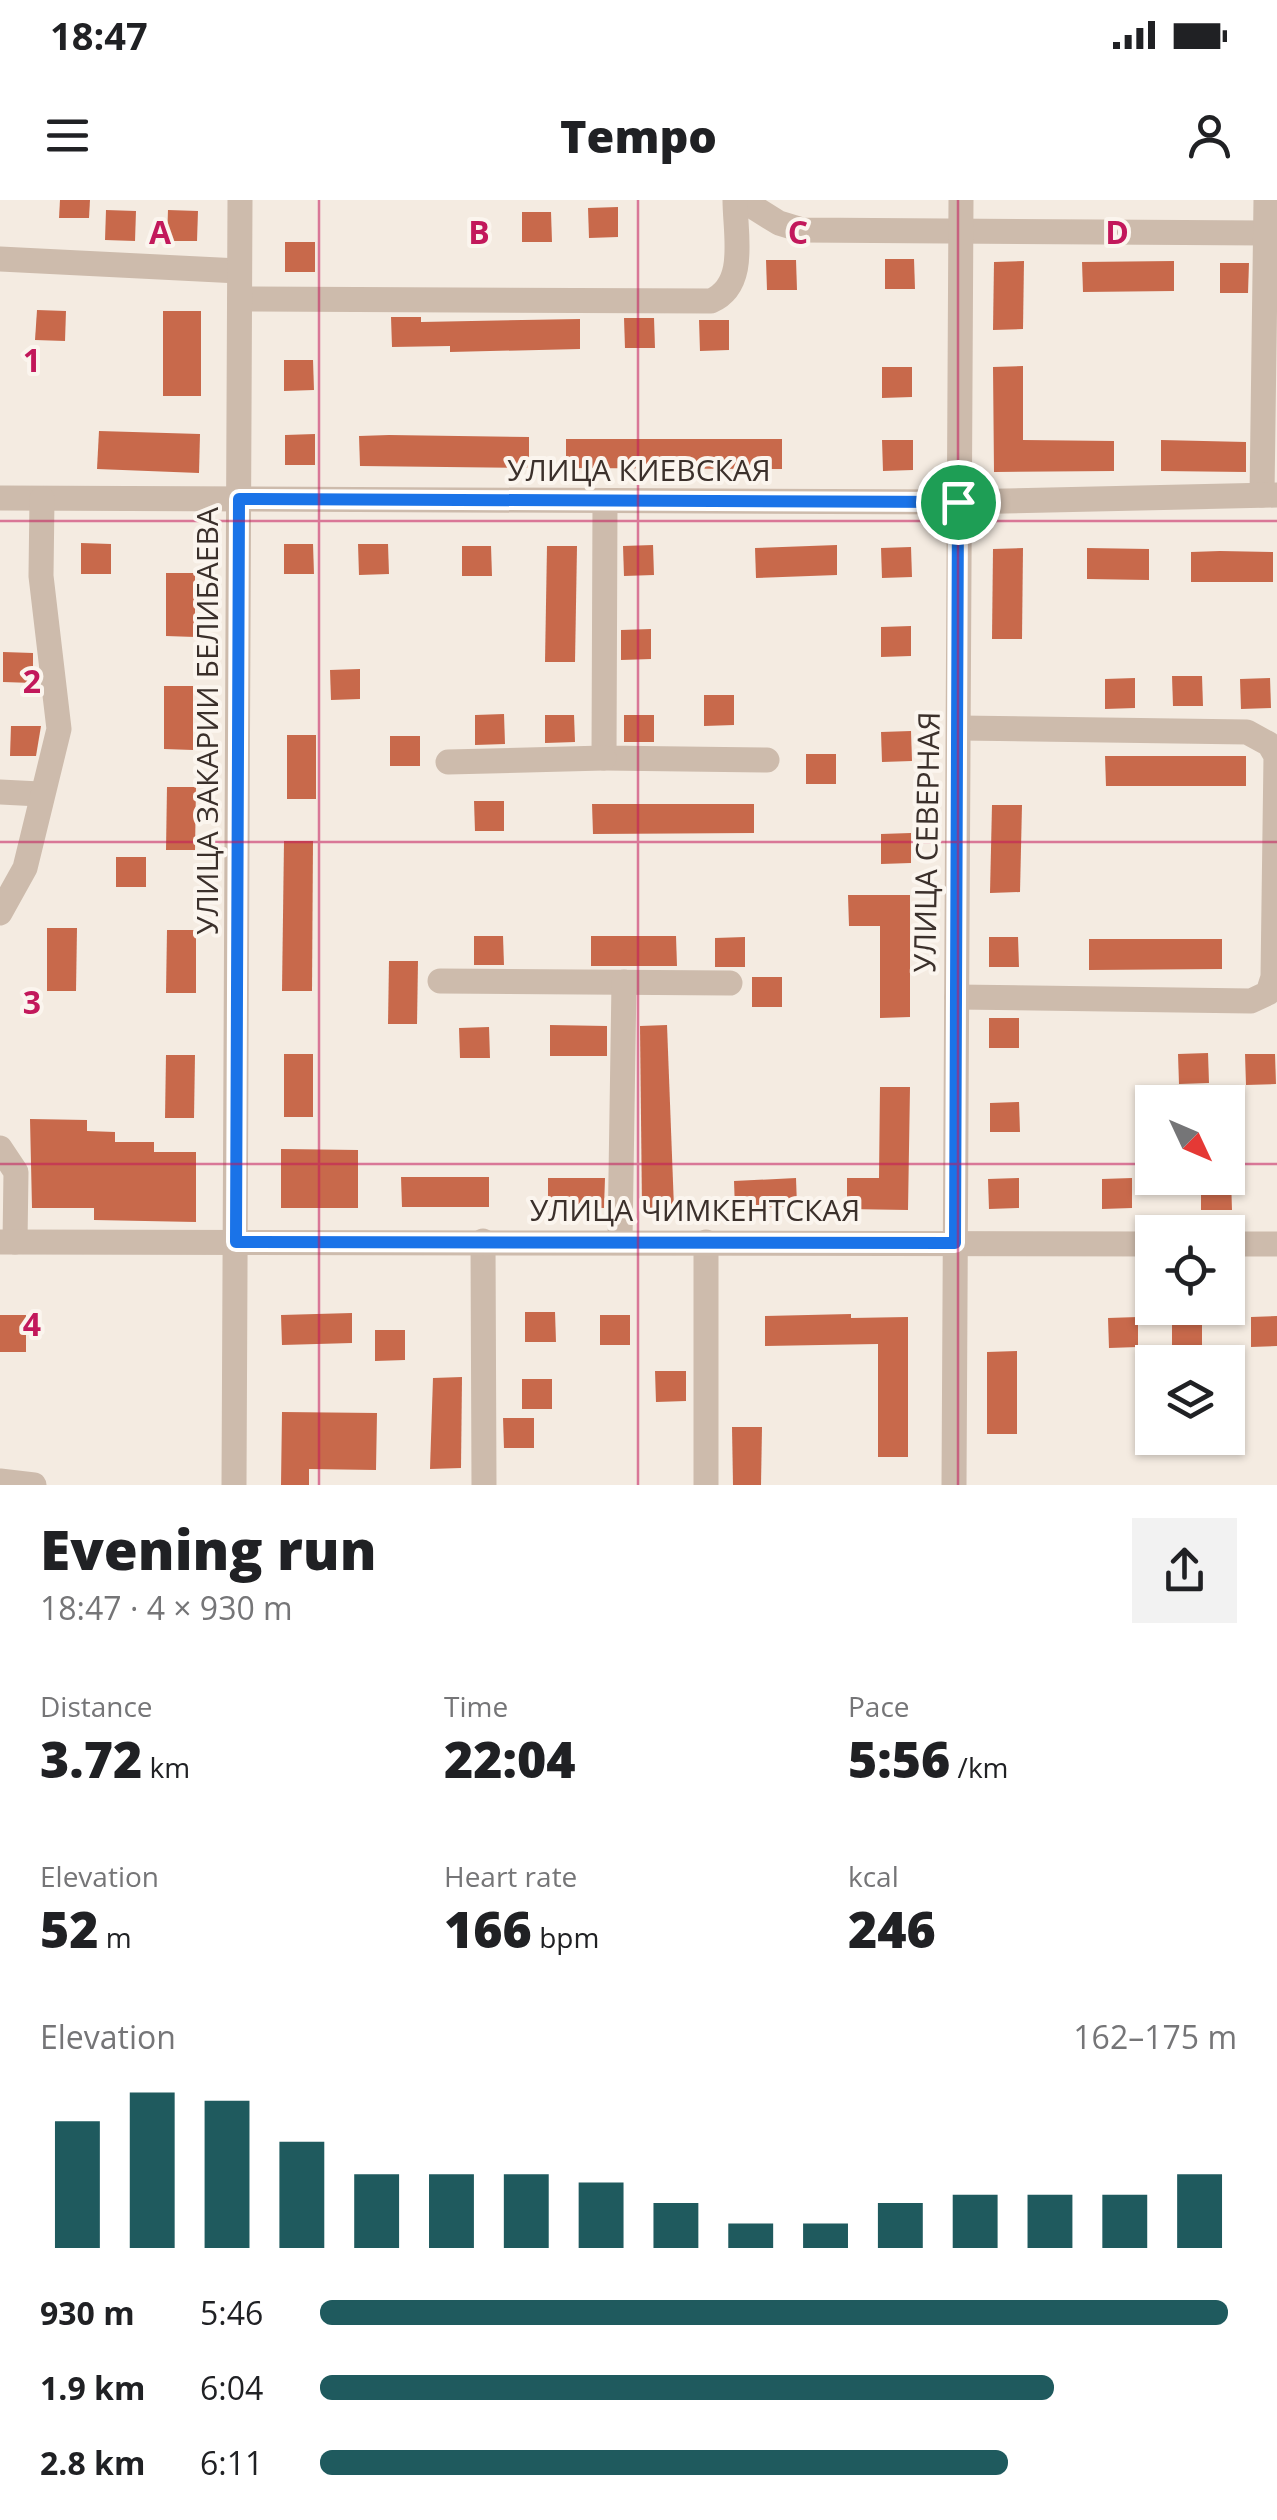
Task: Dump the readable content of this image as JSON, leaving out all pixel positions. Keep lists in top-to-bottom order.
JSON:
{
  "streets": {
    "street": [
      "УЛИЦА КИЕВСКАЯ",
      "УЛИЦА ЗАКАРИИ БЕЛИБАЕВА",
      "УЛИЦА СЕВЕРНАЯ",
      "УЛИЦА ЧИМКЕНТСКАЯ"
    ]
  },
  "crossings": [
    ["УЛИЦА КИЕВСКАЯ", "УЛИЦА ЗАКАРИИ БЕЛИБАЕВА"],
    ["УЛИЦА КИЕВСКАЯ", "УЛИЦА СЕВЕРНАЯ"],
    ["УЛИЦА ЗАКАРИИ БЕЛИБАЕВА", "УЛИЦА ЧИМКЕНТСКАЯ"],
    ["УЛИЦА СЕВЕРНАЯ", "УЛИЦА ЧИМКЕНТСКАЯ"]
  ],
  "north": "bottom right",
  "page": {
    "status": "18:47",
    "header": "Tempo",
    "heading": ["Evening run", "18:47 · 4 × 930 m"],
    "stats": [
      ["Distance", "3.72 km"],
      ["Time", "22:04"],
      ["Pace", "5:56 /km"],
      ["Elevation", "52 m"],
      ["Heart rate", "166 bpm"],
      ["kcal", "246"]
    ],
    "chart": ["Elevation", "162–175 m"],
    "list": [
      {
        "name": "930 m",
        "note": "5:46"
      },
      {
        "name": "1.9 km",
        "note": "6:04"
      },
      {
        "name": "2.8 km",
        "note": "6:11"
      }
    ]
  },
  "grid": {
    "columns": [
      "A",
      "B",
      "C",
      "D"
    ],
    "rows": [
      "1",
      "2",
      "3",
      "4"
    ]
  }
}
